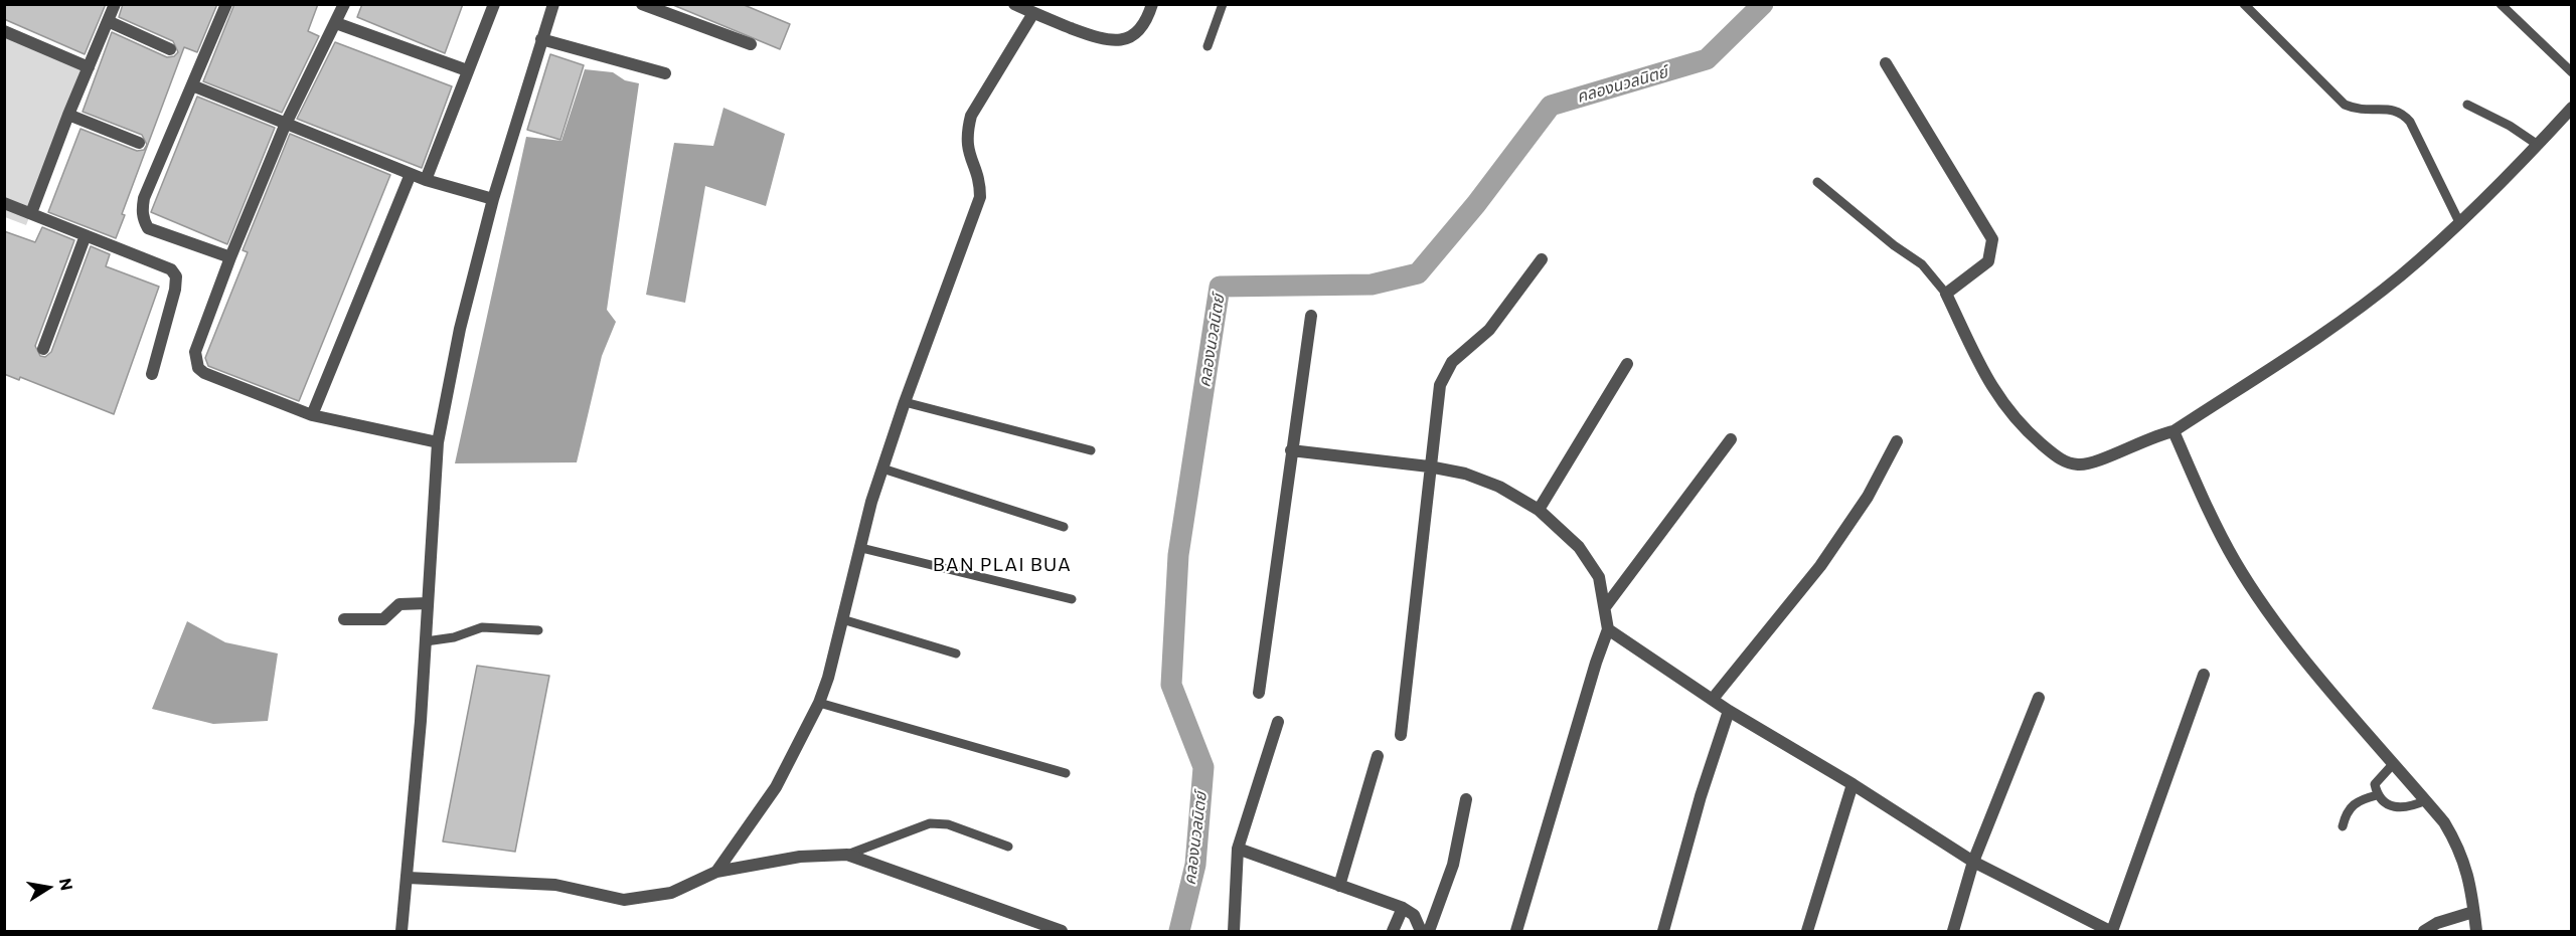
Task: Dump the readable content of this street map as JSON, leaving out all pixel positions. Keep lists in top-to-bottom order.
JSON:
{
  "districts": ["BAN PLAI BUA"],
  "water": ["คลองนวลนิตย์"],
  "north": "right"
}
